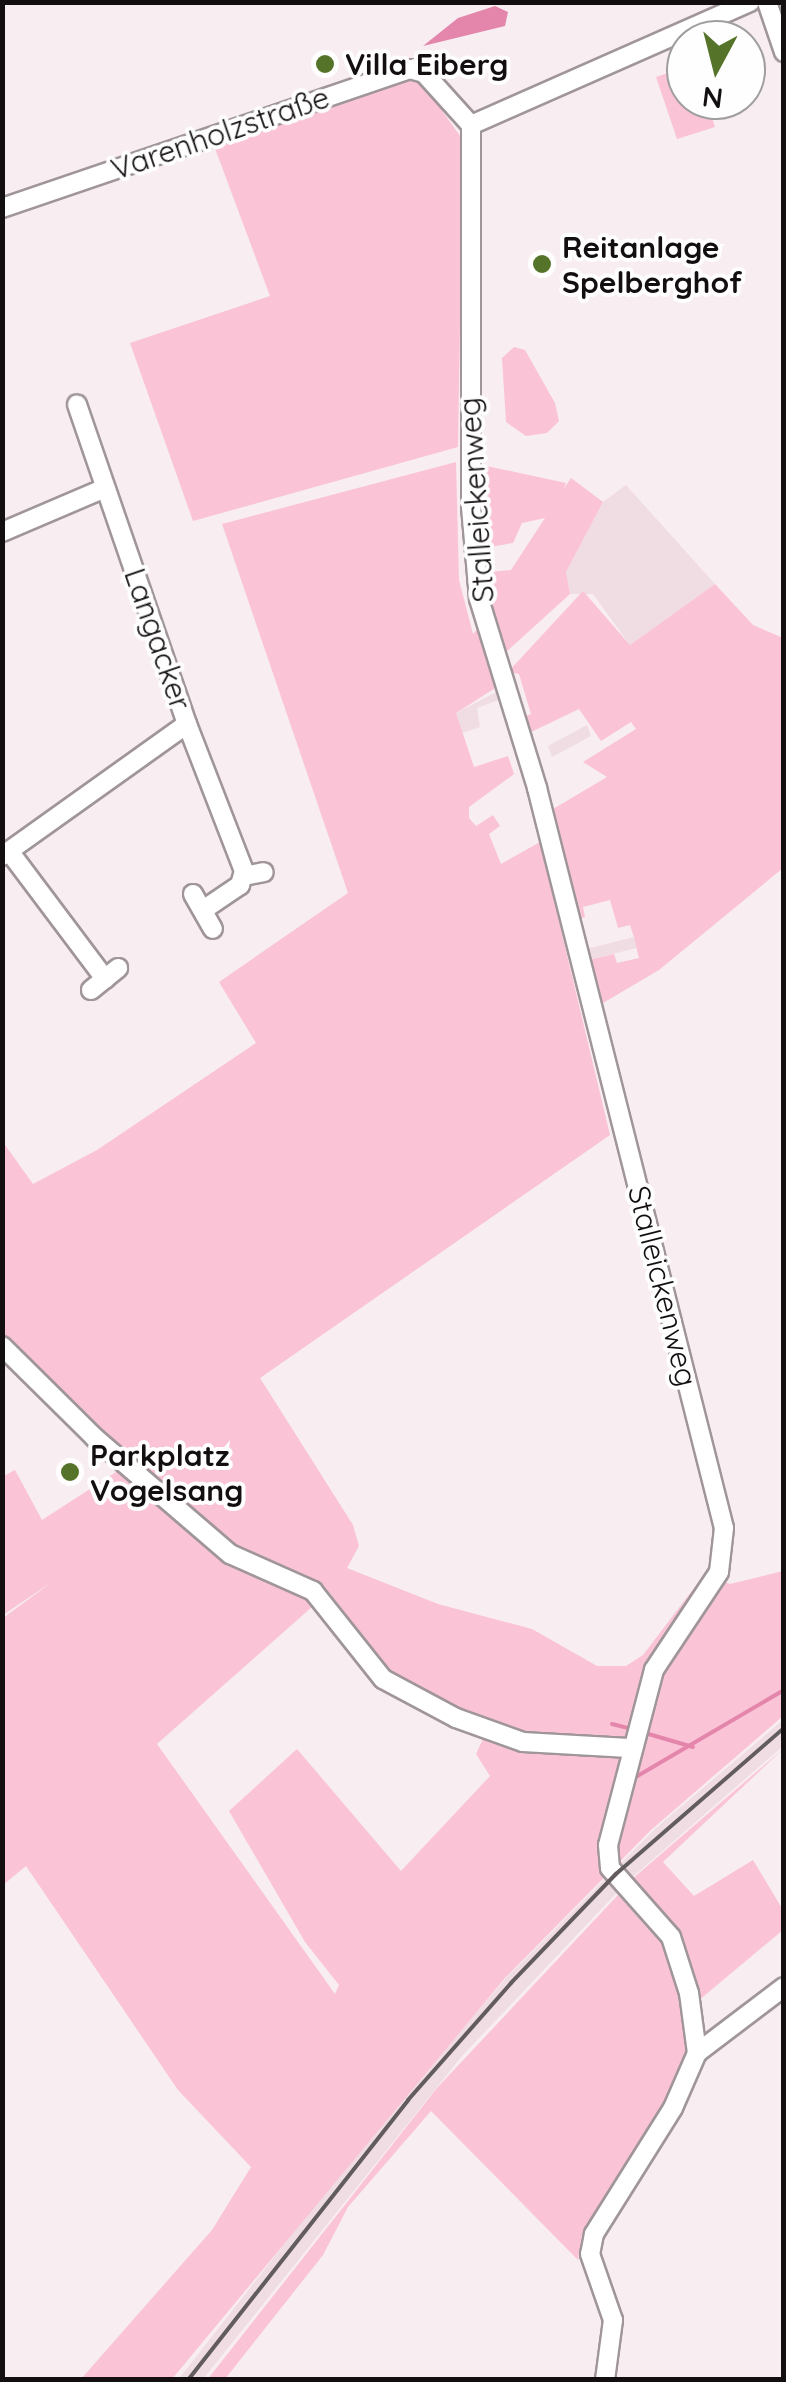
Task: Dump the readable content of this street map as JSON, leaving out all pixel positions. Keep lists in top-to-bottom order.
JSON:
{
  "streets": {
    "street": ["Varenholzstraße", "Stalleickenweg", "Langacker"]
  },
  "crossings": [
    ["Varenholzstraße", "Stalleickenweg"]
  ],
  "places": ["Villa Eiberg", "Reitanlage Spelberghof", "Parkplatz Vogelsang"],
  "north": "bottom"
}
